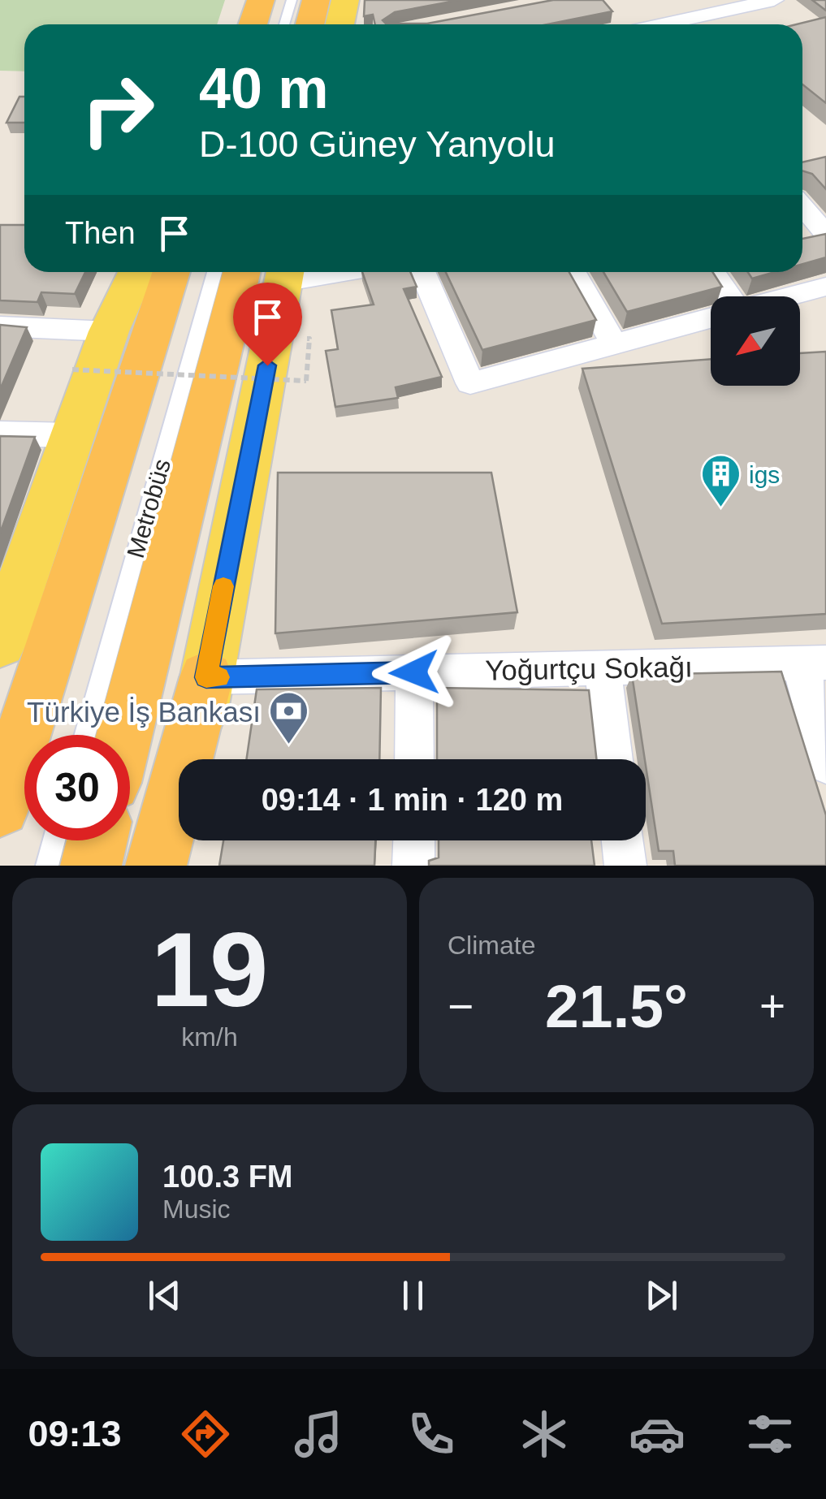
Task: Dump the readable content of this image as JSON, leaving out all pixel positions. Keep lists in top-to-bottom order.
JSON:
{
  "streets": {
    "street": ["Yoğurtçu Sokağı"],
    "lane": ["Metrobüs"]
  },
  "places": {
    "building": ["igs"],
    "bank": ["Türkiye İş Bankası"]
  },
  "north": "bottom left",
  "page": {
    "turn": ["40 m", "D-100 Güney Yanyolu"],
    "then": "Then",
    "limit": "30",
    "trip": "09:14 · 1 min · 120 m",
    "tile": [
      ["19", "km/h"],
      "Climate"
    ],
    "heat": ["−", "21.5°", "+"],
    "song": ["100.3 FM", "Music"],
    "tabs": "09:13"
  }
}
